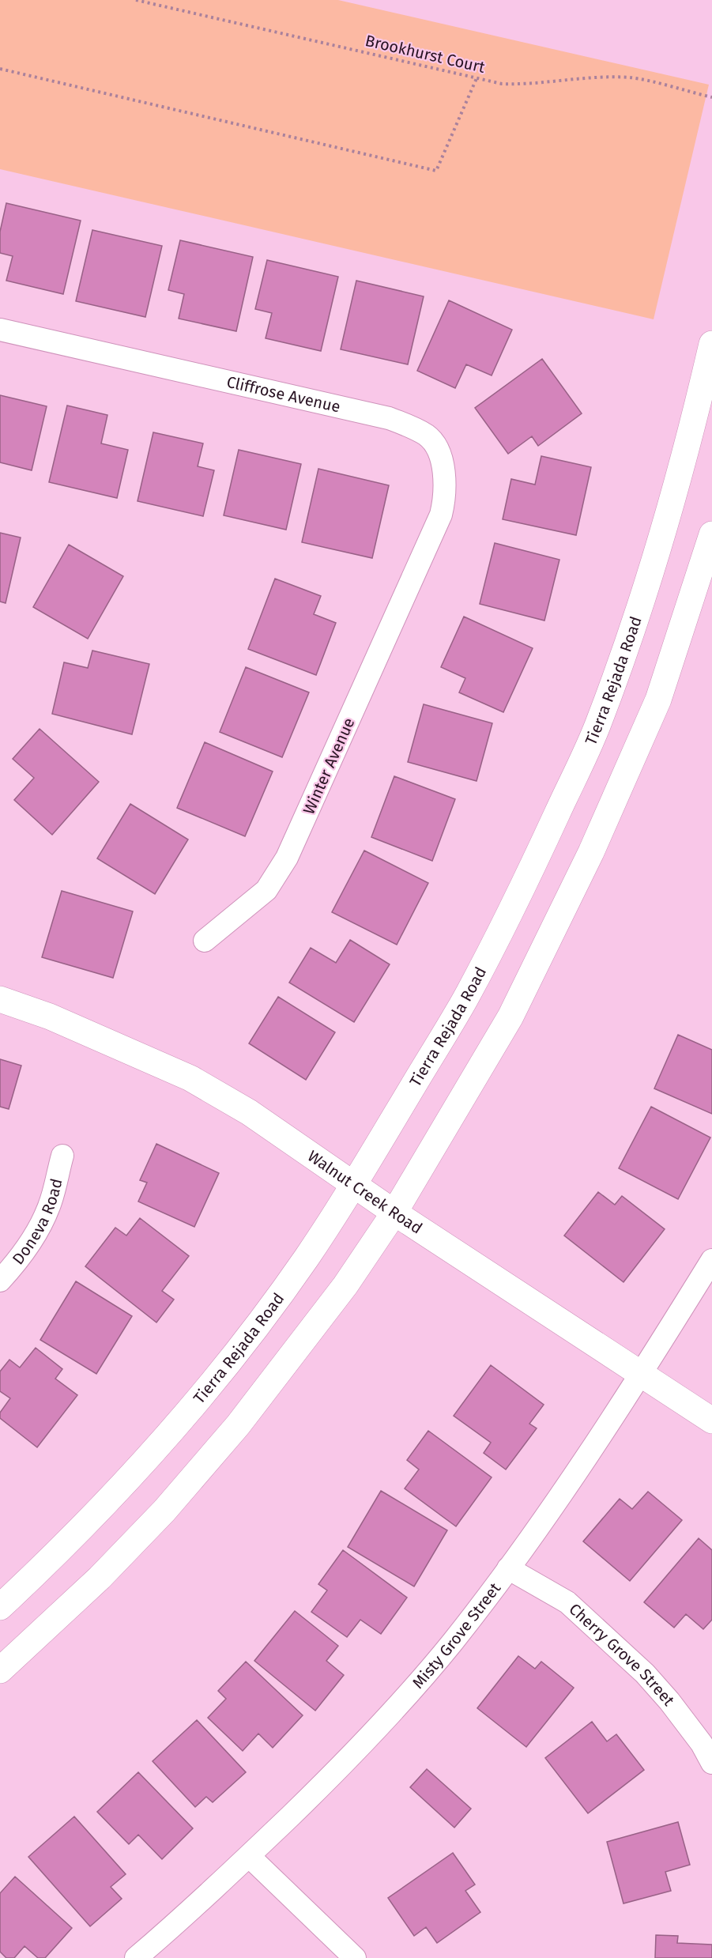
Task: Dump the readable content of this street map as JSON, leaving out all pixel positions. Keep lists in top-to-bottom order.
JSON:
{
  "streets": {
    "main road": ["Tierra Rejada Road", "Walnut Creek Road"],
    "street": [
      "Cliffrose Avenue",
      "Winter Avenue",
      "Doneva Road",
      "Misty Grove Street",
      "Cherry Grove Street"
    ],
    "path": ["Brookhurst Court"]
  },
  "crossings": [
    ["Cliffrose Avenue", "Winter Avenue"],
    ["Tierra Rejada Road", "Walnut Creek Road"],
    ["Walnut Creek Road", "Misty Grove Street"],
    ["Misty Grove Street", "Cherry Grove Street"]
  ]
}
